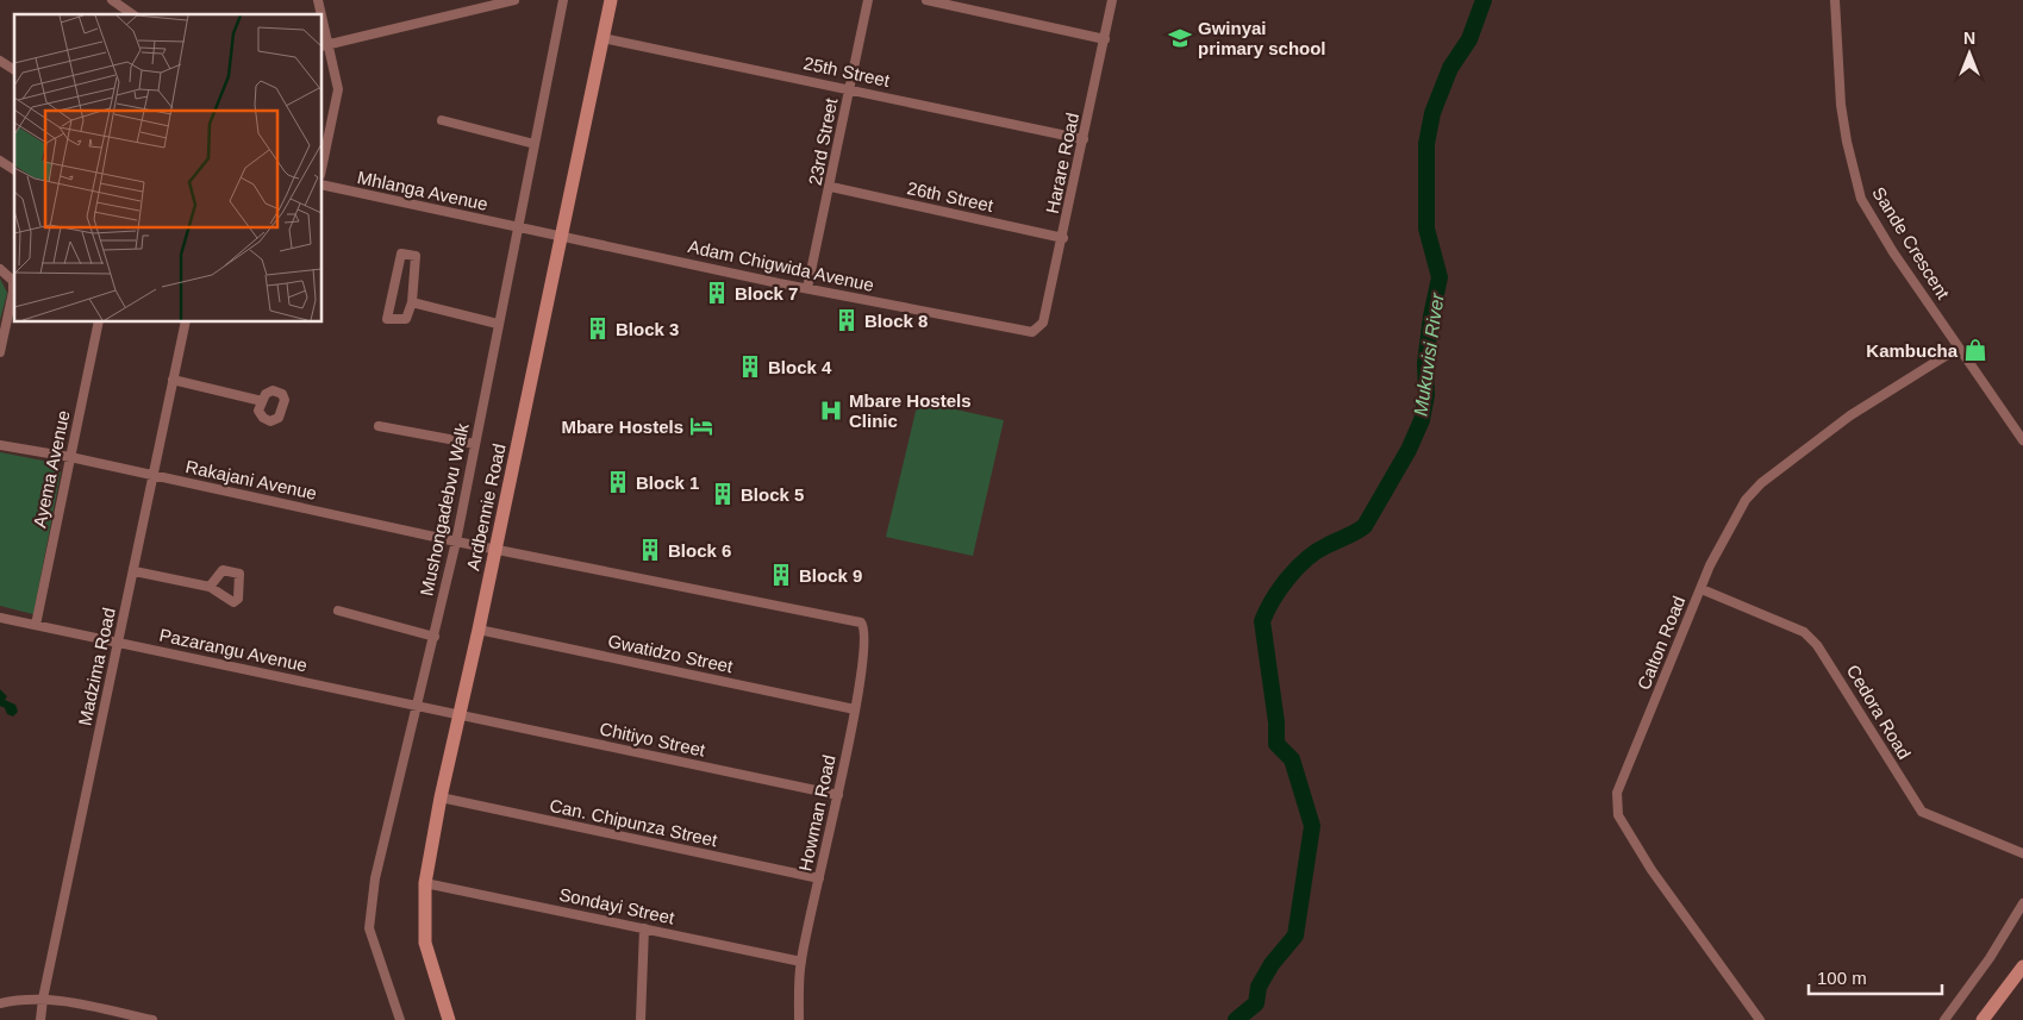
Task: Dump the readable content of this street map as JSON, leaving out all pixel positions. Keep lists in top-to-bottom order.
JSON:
{
  "streets": {
    "main road": ["Ardbennie Road"],
    "street": [
      "25th Street",
      "23rd Street",
      "Harare Road",
      "Mhlanga Avenue",
      "26th Street",
      "Sande Crescent",
      "Adam Chigwida Avenue",
      "Ayema Avenue",
      "Rakajani Avenue",
      "Mushongadebvu Walk",
      "Calton Road",
      "Pazarangu Avenue",
      "Gwatidzo Street",
      "Madzima Road",
      "Cedora Road",
      "Chitiyo Street",
      "Howman Road",
      "Can. Chipunza Street",
      "Sondayi Street"
    ]
  },
  "crossings": [
    ["25th Street", "23rd Street"],
    ["25th Street", "Harare Road"],
    ["25th Street", "Ardbennie Road"],
    ["23rd Street", "26th Street"],
    ["23rd Street", "Adam Chigwida Avenue"],
    ["Harare Road", "26th Street"],
    ["Harare Road", "Adam Chigwida Avenue"],
    ["Mhlanga Avenue", "Adam Chigwida Avenue"],
    ["Mhlanga Avenue", "Mushongadebvu Walk"],
    ["Sande Crescent", "Calton Road"],
    ["Adam Chigwida Avenue", "Ardbennie Road"],
    ["Adam Chigwida Avenue", "Mushongadebvu Walk"],
    ["Ayema Avenue", "Rakajani Avenue"],
    ["Ayema Avenue", "Pazarangu Avenue"],
    ["Rakajani Avenue", "Ardbennie Road"],
    ["Rakajani Avenue", "Mushongadebvu Walk"],
    ["Rakajani Avenue", "Madzima Road"],
    ["Rakajani Avenue", "Howman Road"],
    ["Ardbennie Road", "Pazarangu Avenue"],
    ["Ardbennie Road", "Gwatidzo Street"],
    ["Ardbennie Road", "Chitiyo Street"],
    ["Ardbennie Road", "Can. Chipunza Street"],
    ["Ardbennie Road", "Sondayi Street"],
    ["Mushongadebvu Walk", "Pazarangu Avenue"],
    ["Calton Road", "Cedora Road"],
    ["Pazarangu Avenue", "Madzima Road"],
    ["Pazarangu Avenue", "Chitiyo Street"],
    ["Gwatidzo Street", "Howman Road"],
    ["Chitiyo Street", "Howman Road"],
    ["Howman Road", "Can. Chipunza Street"],
    ["Howman Road", "Sondayi Street"]
  ],
  "water": ["Mukuvisi River"],
  "places": {
    "school or university": ["Gwinyai primary school"],
    "building": [
      "Block 7",
      "Block 8",
      "Block 3",
      "Block 4",
      "Block 1",
      "Block 5",
      "Block 6",
      "Block 9"
    ],
    "shop": ["Kambucha"],
    "hospital": ["Mbare Hostels Clinic"],
    "hotel": ["Mbare Hostels"]
  },
  "scale_bar": "100 m",
  "north": "top"
}
